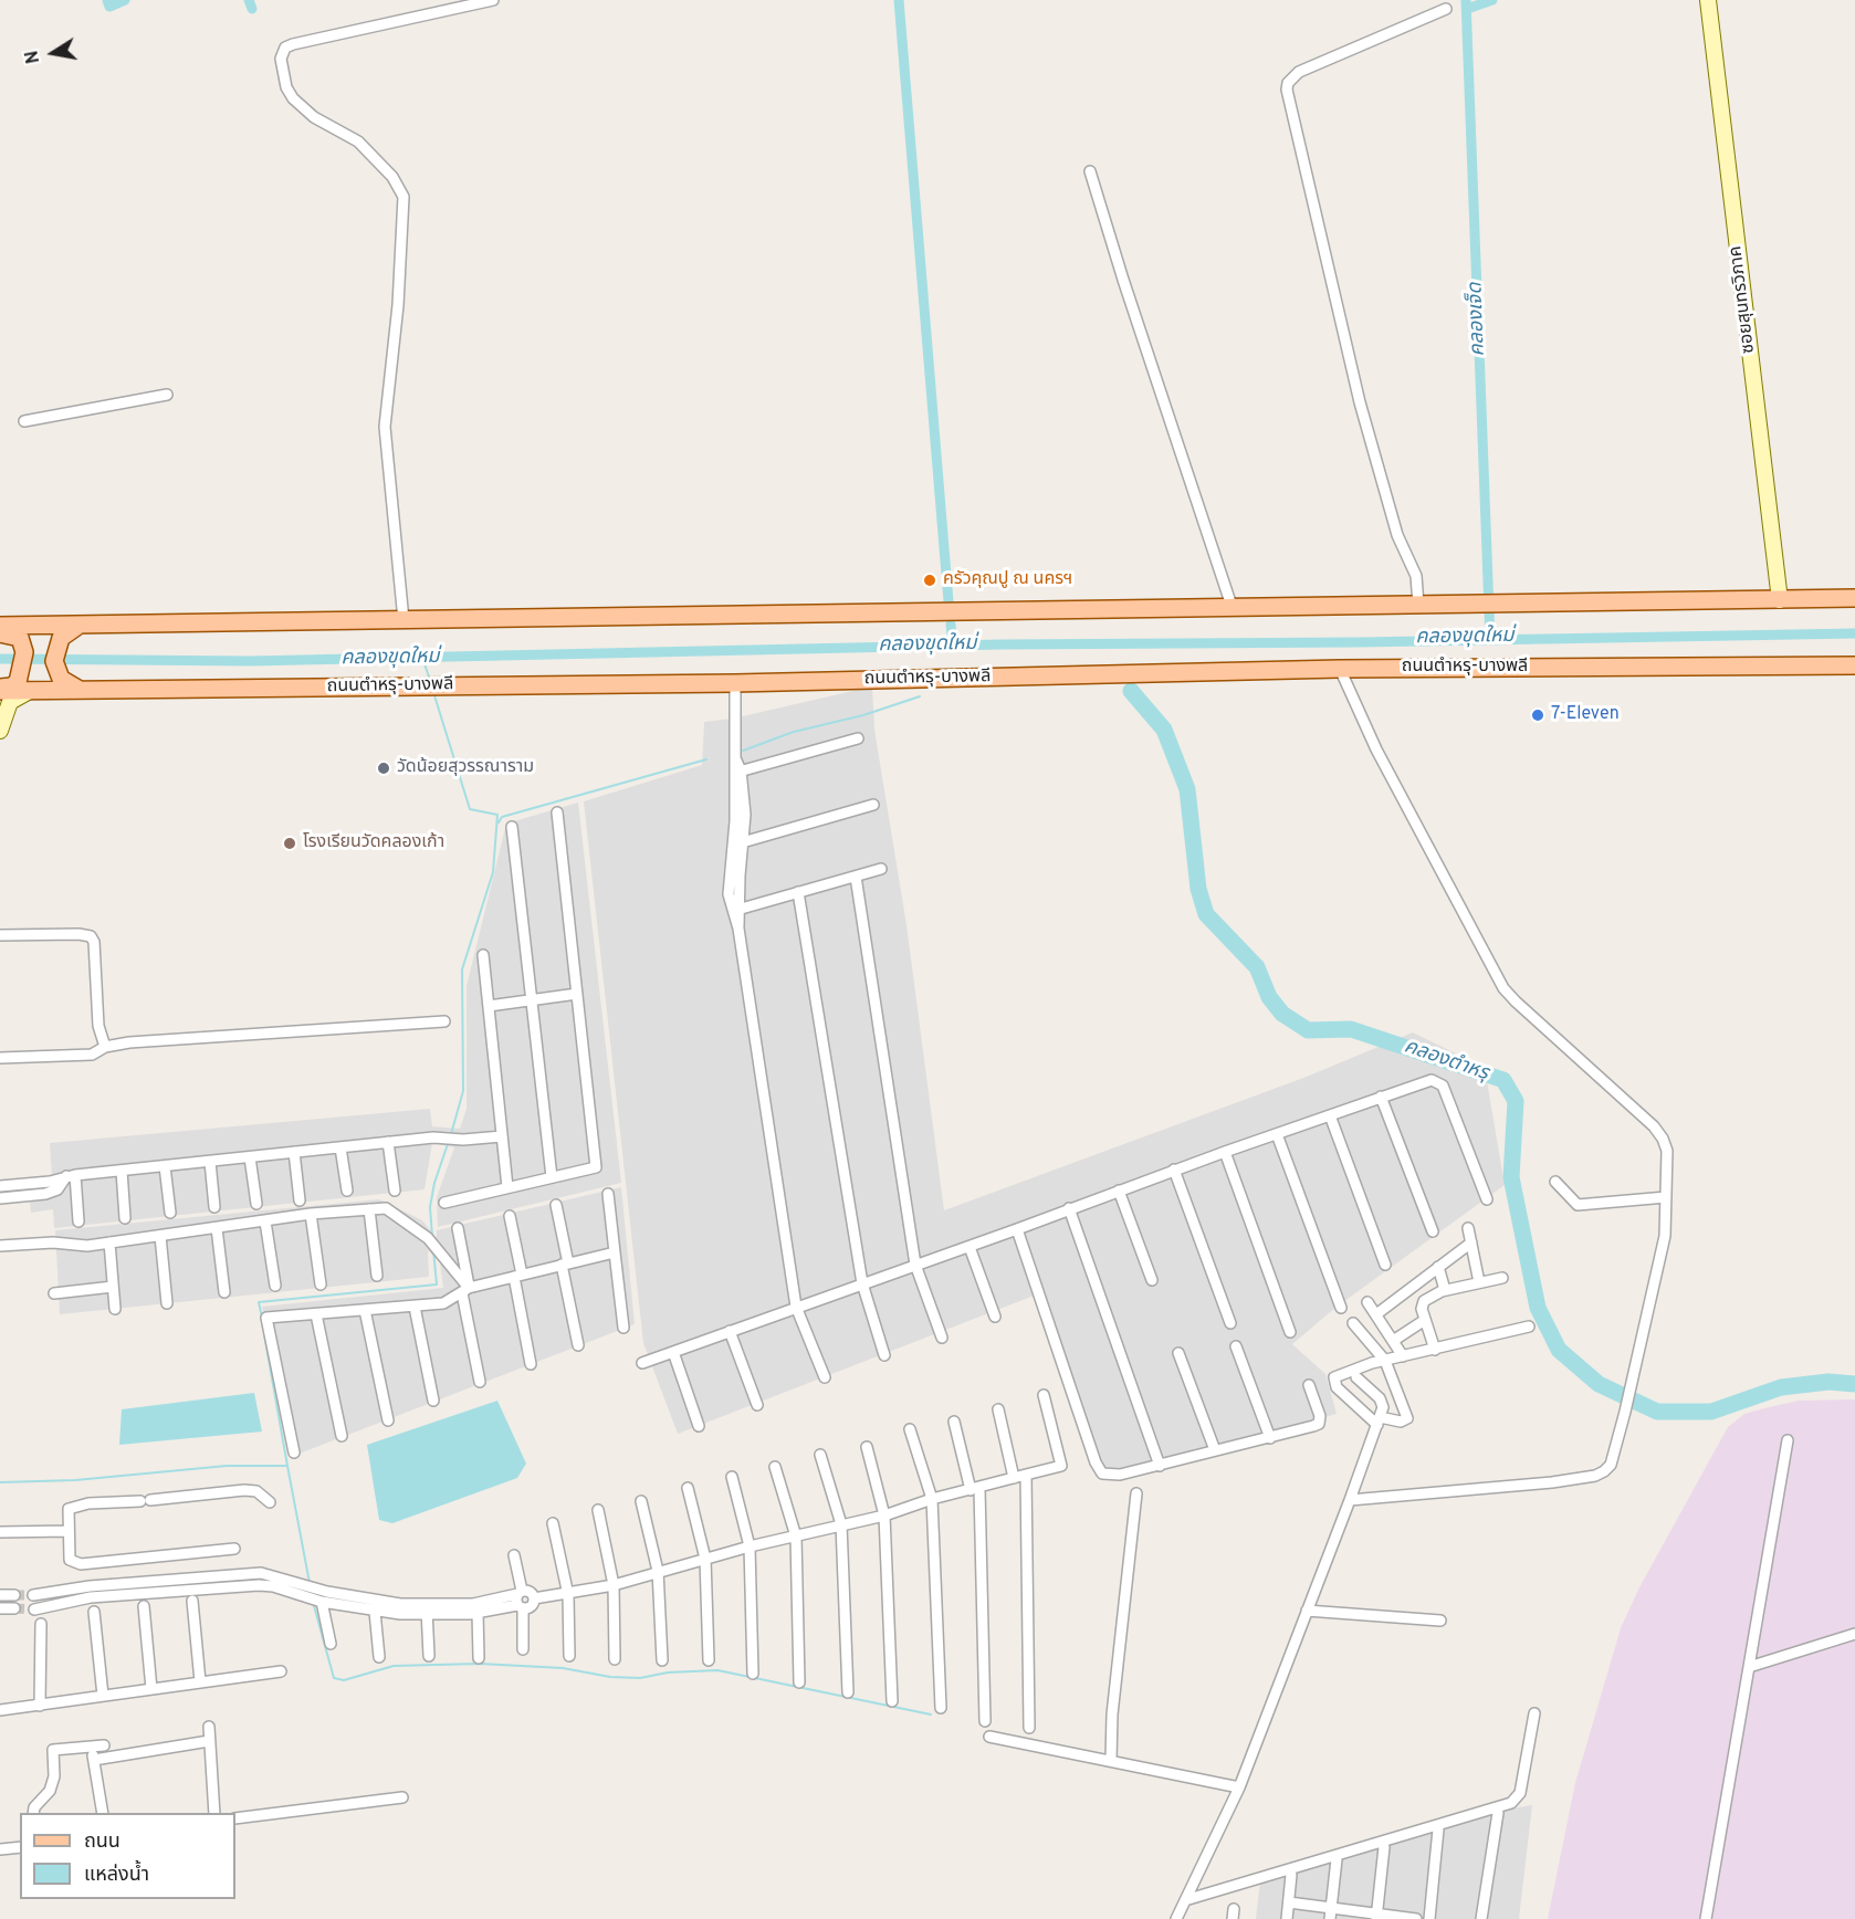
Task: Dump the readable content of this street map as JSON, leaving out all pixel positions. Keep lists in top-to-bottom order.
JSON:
{
  "streets": {
    "main road": ["ถนนตำหรุ-บางพลี"],
    "street": ["ซอยสุนทรวิภาค"]
  },
  "water": ["คลองเจ็ด", "คลองขุดใหม่", "คลองตำหรุ"],
  "places": [
    "ครัวคุณปู ณ นครฯ",
    "7-Eleven",
    "วัดน้อยสุวรรณาราม",
    "โรงเรียนวัดคลองเก้า"
  ],
  "legend": ["ถนน", "แหล่งน้ำ"],
  "north": "left"
}
